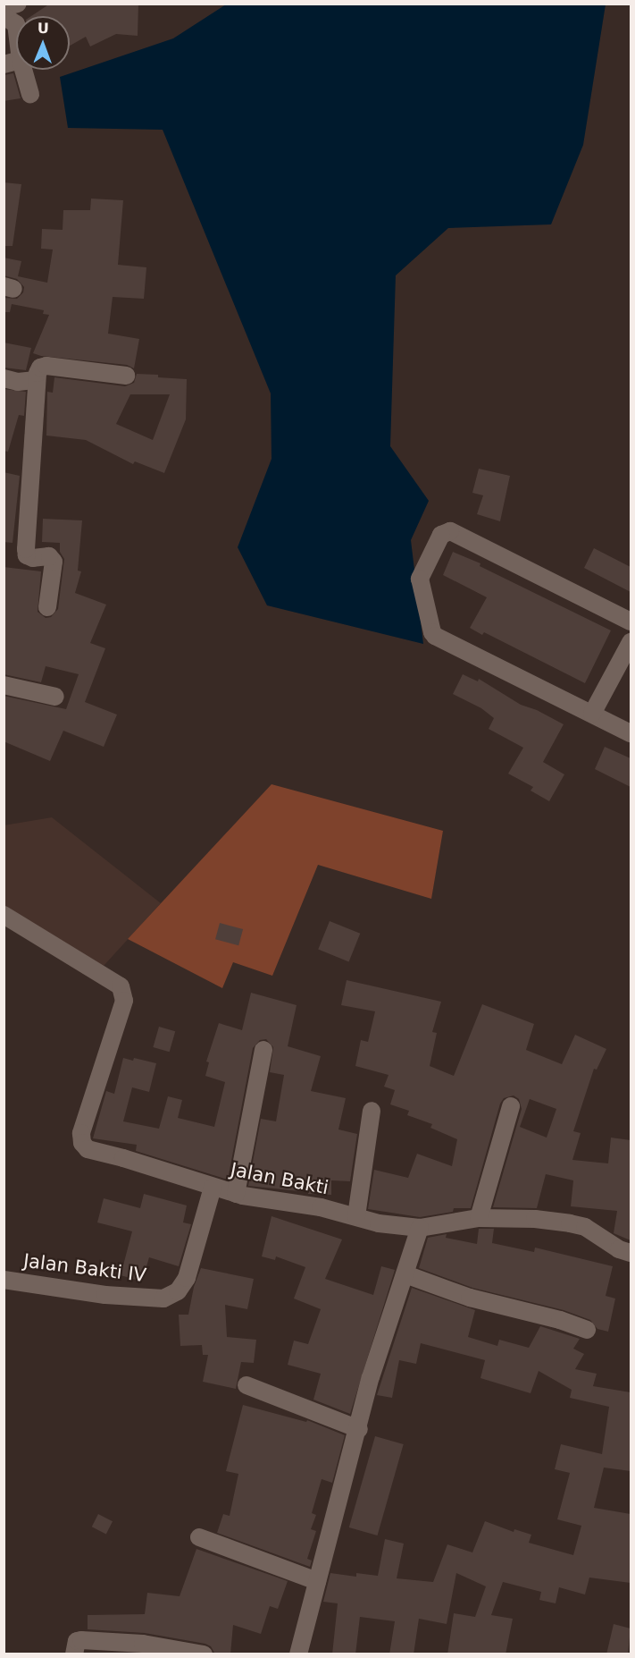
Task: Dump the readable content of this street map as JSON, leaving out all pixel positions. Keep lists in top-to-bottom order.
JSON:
{
  "streets": {
    "street": ["Jalan Bakti", "Jalan Bakti IV"]
  },
  "crossings": [
    ["Jalan Bakti", "Jalan Bakti IV"]
  ],
  "north": "top"
}
